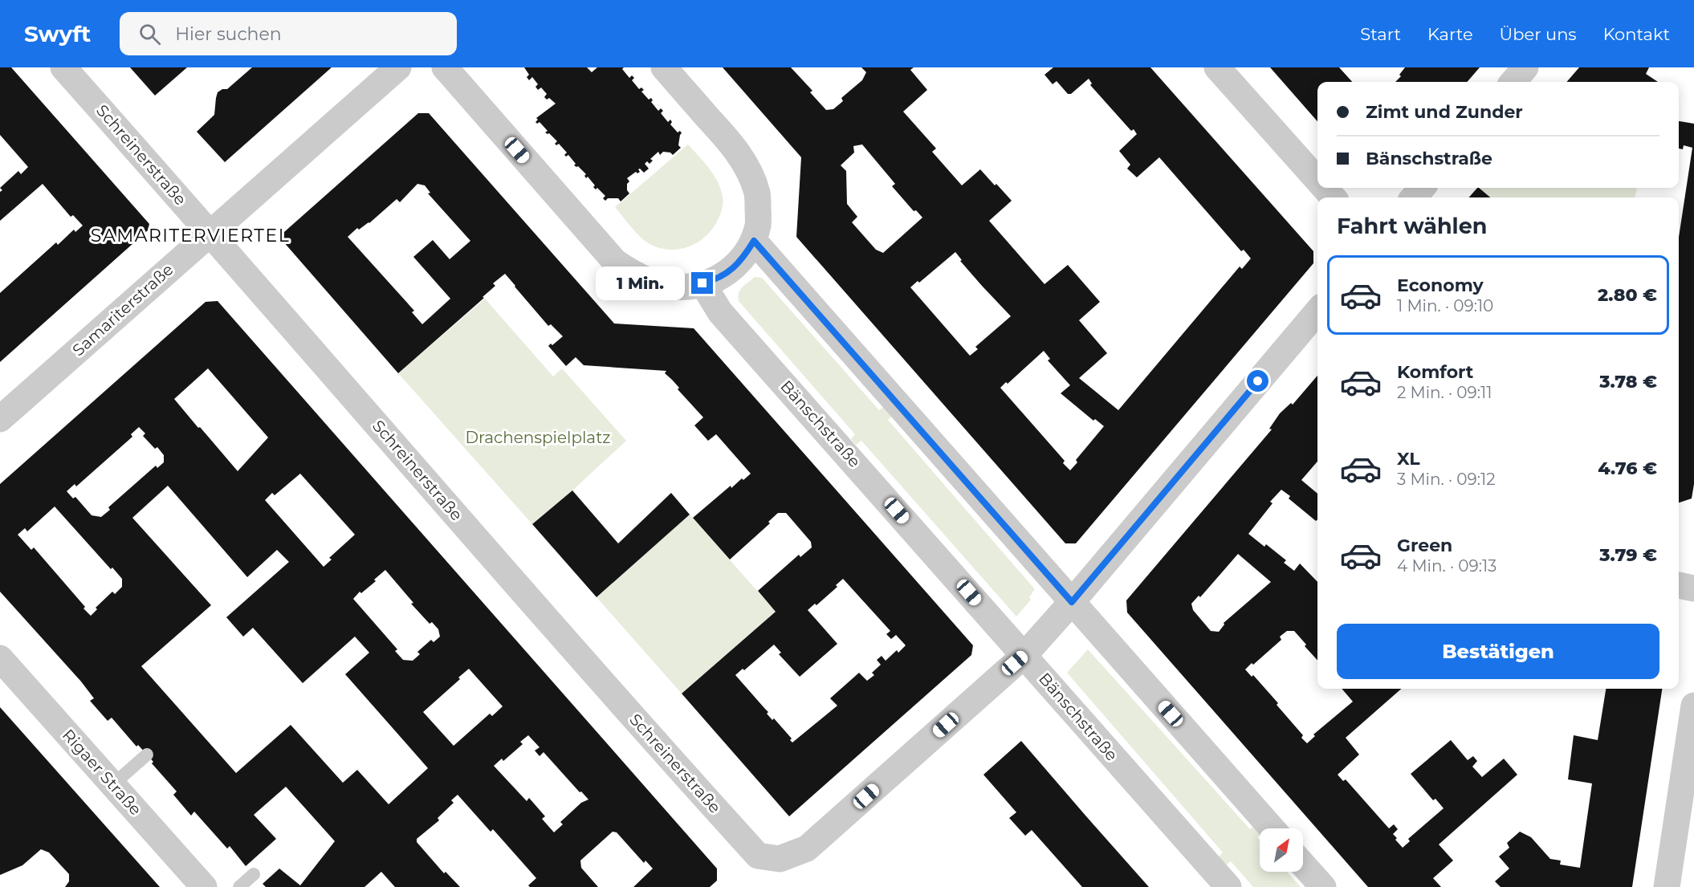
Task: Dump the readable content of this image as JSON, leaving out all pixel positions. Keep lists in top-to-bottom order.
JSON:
{
  "streets": {
    "street": [
      "Schreinerstraße",
      "Samariterstraße",
      "Bänschstraße",
      "Rigaer Straße"
    ]
  },
  "crossings": [
    ["Schreinerstraße", "Samariterstraße"],
    ["Schreinerstraße", "Bänschstraße"]
  ],
  "districts": ["SAMARITERVIERTEL"],
  "parks": ["Drachenspielplatz"],
  "north": "top right",
  "page": {
    "header": "Swyft",
    "search": "Hier suchen",
    "nav": [
      "Start",
      "Karte",
      "Über uns",
      "Kontakt"
    ],
    "banner": ["Zimt und Zunder", "Bänschstraße"],
    "heading": "Fahrt wählen",
    "list": [
      {
        "name": "Economy",
        "note": "1 Min. · 09:10",
        "value": "2.80 €"
      },
      {
        "name": "Komfort",
        "note": "2 Min. · 09:11",
        "value": "3.78 €"
      },
      {
        "name": "XL",
        "note": "3 Min. · 09:12",
        "value": "4.76 €"
      },
      {
        "name": "Green",
        "note": "4 Min. · 09:13",
        "value": "3.79 €"
      }
    ],
    "bubble": "1 Min.",
    "buttons": "Bestätigen"
  }
}
